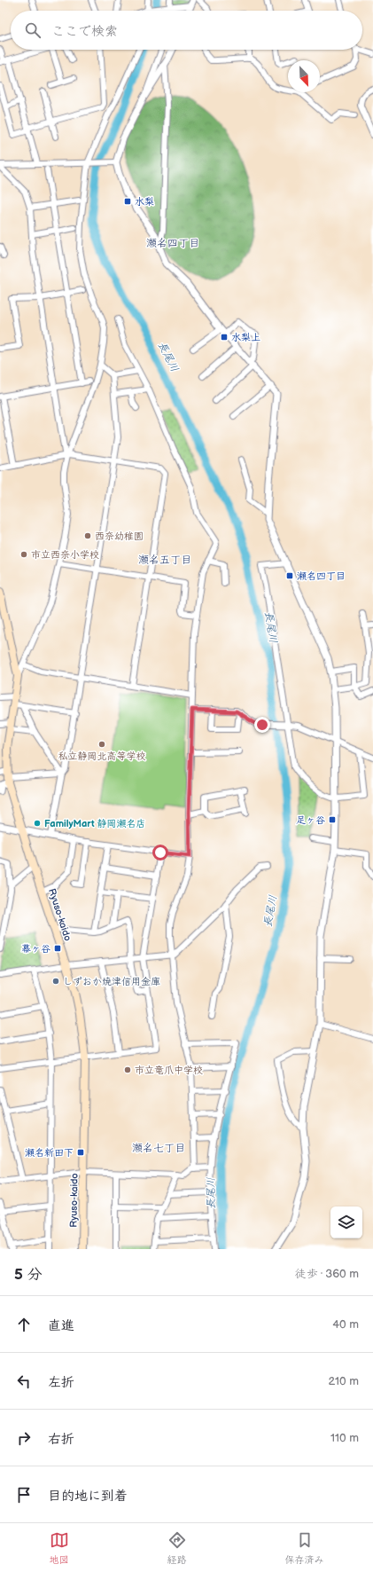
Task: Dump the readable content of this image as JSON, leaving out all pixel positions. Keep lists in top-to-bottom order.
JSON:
{
  "streets": {
    "main road": ["Ryuso-kaido"]
  },
  "districts": ["瀬名四丁目", "瀬名五丁目", "瀬名七丁目"],
  "water": ["長尾川"],
  "places": {
    "transit": [
      "水梨",
      "水梨上",
      "瀬名四丁目",
      "足ヶ谷",
      "幕ヶ谷",
      "瀬名新田下"
    ],
    "other": [
      "西奈幼稚園",
      "市立西奈小学校",
      "私立静岡北高等学校",
      "FamilyMart 静岡瀬名店",
      "しずおか焼津信用金庫",
      "市立竜爪中学校"
    ]
  },
  "north": "bottom right",
  "page": {
    "search": "ここで検索",
    "heading": ["5 分", "徒歩 · 360 m"],
    "list": [
      ["直進", "40 m"],
      ["左折", "210 m"],
      ["右折", "110 m"],
      "目的地に到着"
    ],
    "nav": ["地図", "経路", "保存済み"]
  }
}
